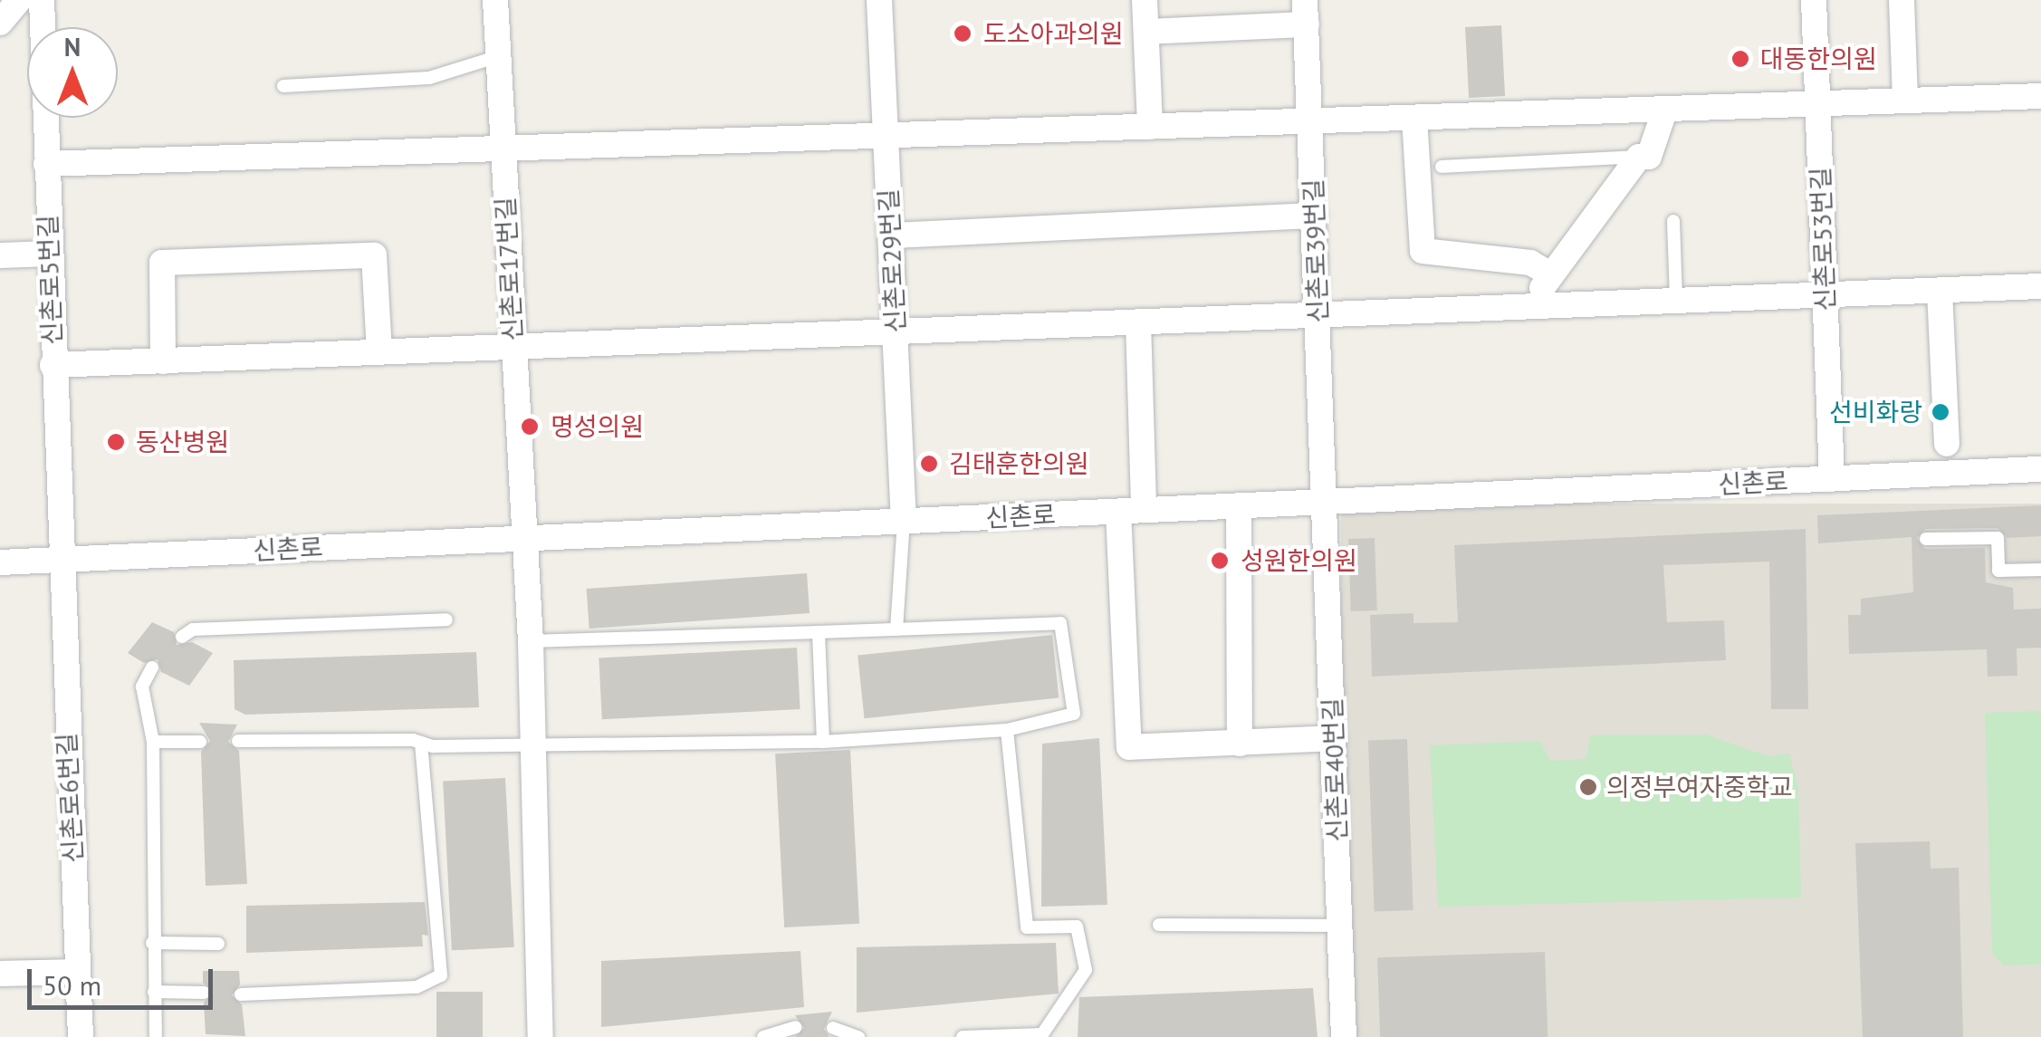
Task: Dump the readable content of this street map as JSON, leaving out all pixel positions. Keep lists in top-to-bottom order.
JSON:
{
  "streets": {
    "street": [
      "신촌로53번길",
      "신촌로39번길",
      "신촌로29번길",
      "신촌로17번길",
      "신촌로5번길",
      "신촌로",
      "신촌로40번길",
      "신촌로6번길"
    ]
  },
  "crossings": [
    ["신촌로53번길", "신촌로"],
    ["신촌로39번길", "신촌로"],
    ["신촌로39번길", "신촌로40번길"],
    ["신촌로29번길", "신촌로"],
    ["신촌로17번길", "신촌로"],
    ["신촌로5번길", "신촌로"],
    ["신촌로5번길", "신촌로6번길"],
    ["신촌로", "신촌로40번길"],
    ["신촌로", "신촌로6번길"]
  ],
  "places": [
    "도소아과의원",
    "대동한의원",
    "선비화랑",
    "명성의원",
    "동산병원",
    "김태훈한의원",
    "성원한의원",
    "의정부여자중학교"
  ],
  "scale_bar": "50 m",
  "north": "top"
}
